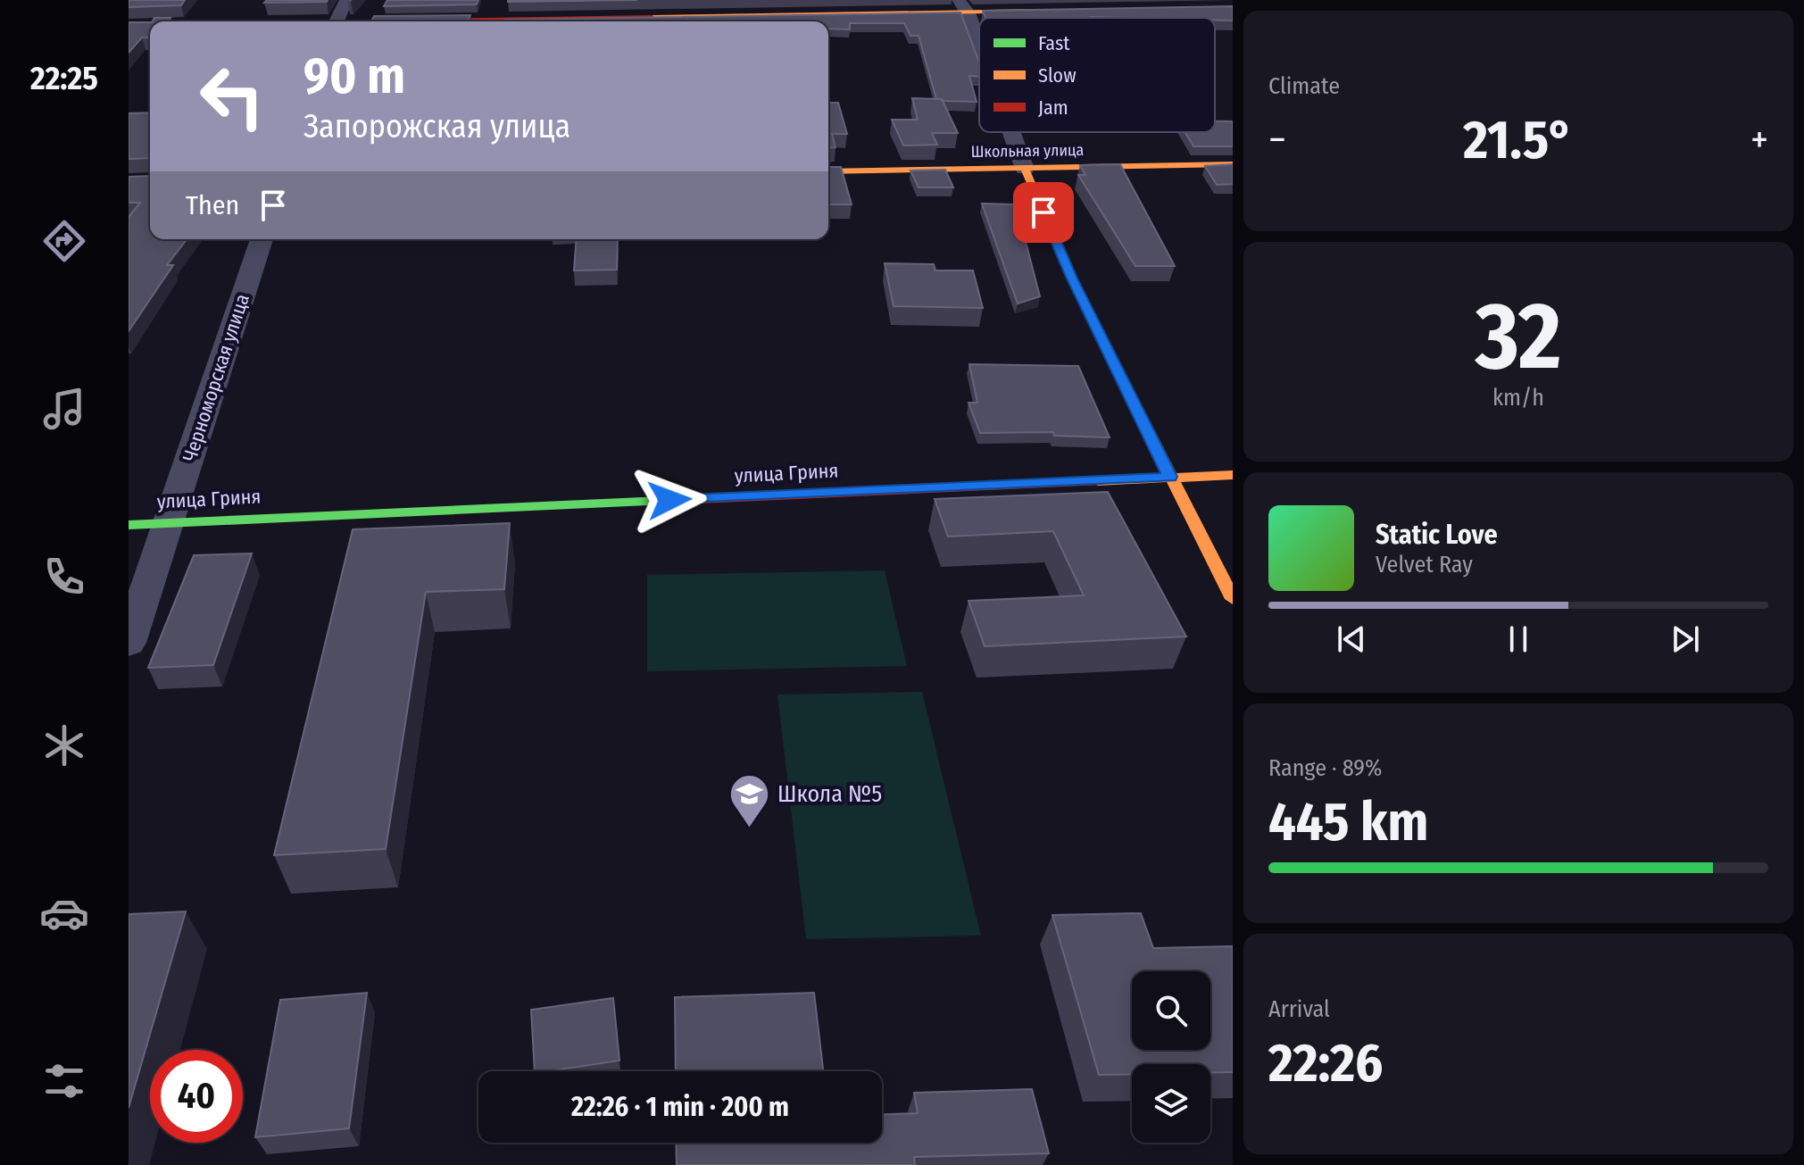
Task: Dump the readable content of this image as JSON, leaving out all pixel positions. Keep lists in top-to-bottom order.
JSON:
{
  "streets": {
    "street": ["Школьная улица", "Черноморская улица", "улица Гриня"]
  },
  "crossings": [
    ["Черноморская улица", "улица Гриня"]
  ],
  "places": {
    "school or university": ["Школа №5"]
  },
  "legend": ["Fast", "Slow", "Jam"],
  "page": {
    "tabs": "22:25",
    "tile": [
      "Climate",
      ["32", "km/h"],
      ["Range · 89%", "445 km"],
      ["Arrival", "22:26"]
    ],
    "turn": ["90 m", "Запорожская улица"],
    "heat": ["−", "21.5°", "+"],
    "then": "Then",
    "song": ["Static Love", "Velvet Ray"],
    "limit": "40",
    "trip": "22:26 · 1 min · 200 m"
  }
}
